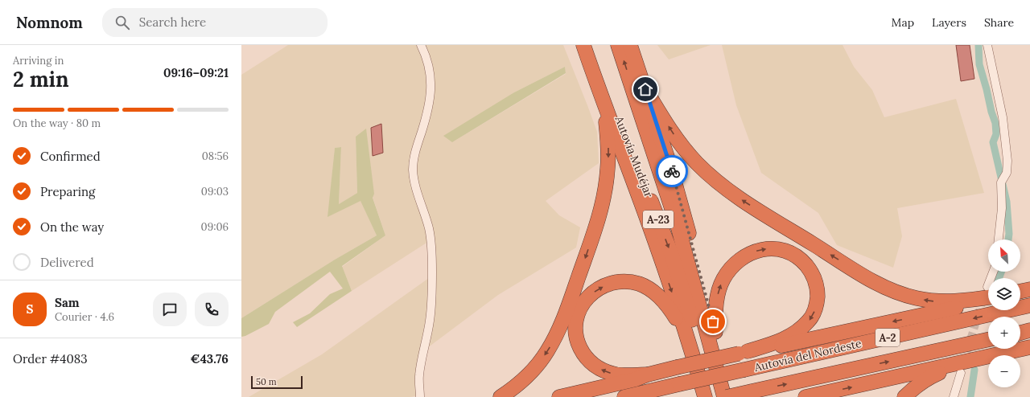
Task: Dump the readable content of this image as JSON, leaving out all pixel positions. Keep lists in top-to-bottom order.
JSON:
{
  "streets": {
    "highway": [
      "Autovía Mudéjar",
      "A-23",
      "A-2",
      "Autovía del Nordeste"
    ]
  },
  "scale_bar": "50 m",
  "north": "top left",
  "page": {
    "header": "Nomnom",
    "search": "Search here",
    "nav": ["Map", "Layers", "Share"],
    "heading": ["2 min", "Arriving in", "09:16–09:21"],
    "panel": [
      "Sam",
      "Courier · 4.6",
      "Order #4083",
      "€43.76"
    ],
    "bar": "On the way · 80 m",
    "list": [
      ["Confirmed", "08:56"],
      ["Preparing", "09:03"],
      ["On the way", "09:06"],
      "Delivered"
    ],
    "map_buttons": ["+", "−"],
    "round": "S",
    "scale": "50 m"
  }
}
